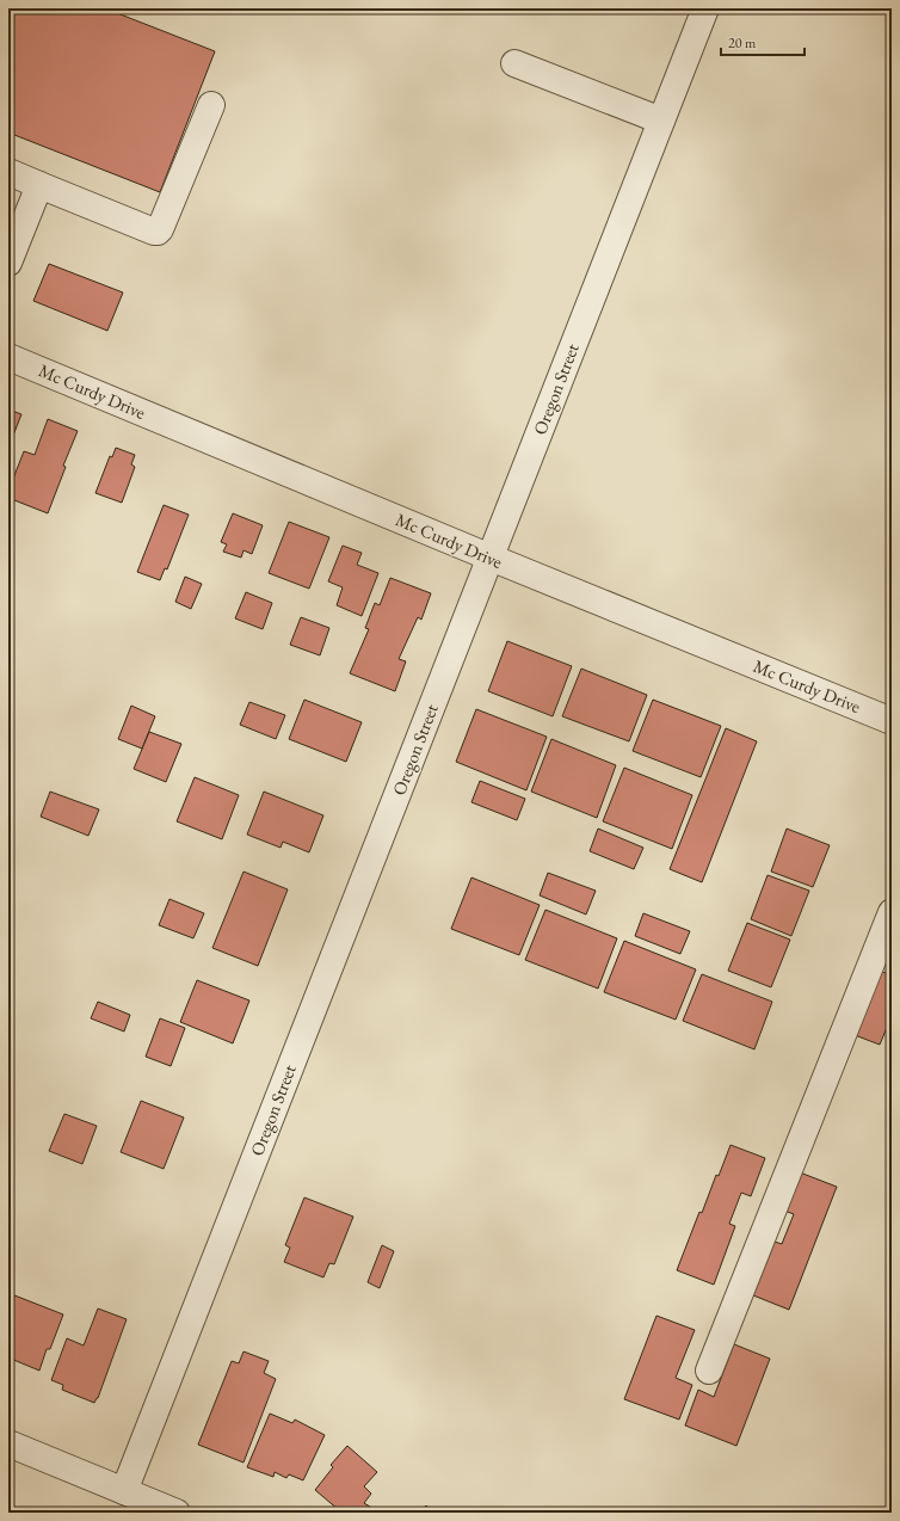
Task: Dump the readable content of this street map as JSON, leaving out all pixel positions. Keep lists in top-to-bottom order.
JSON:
{
  "streets": {
    "street": ["Oregon Street", "Mc Curdy Drive"]
  },
  "crossings": [
    ["Oregon Street", "Mc Curdy Drive"]
  ],
  "scale_bar": "20 m"
}
